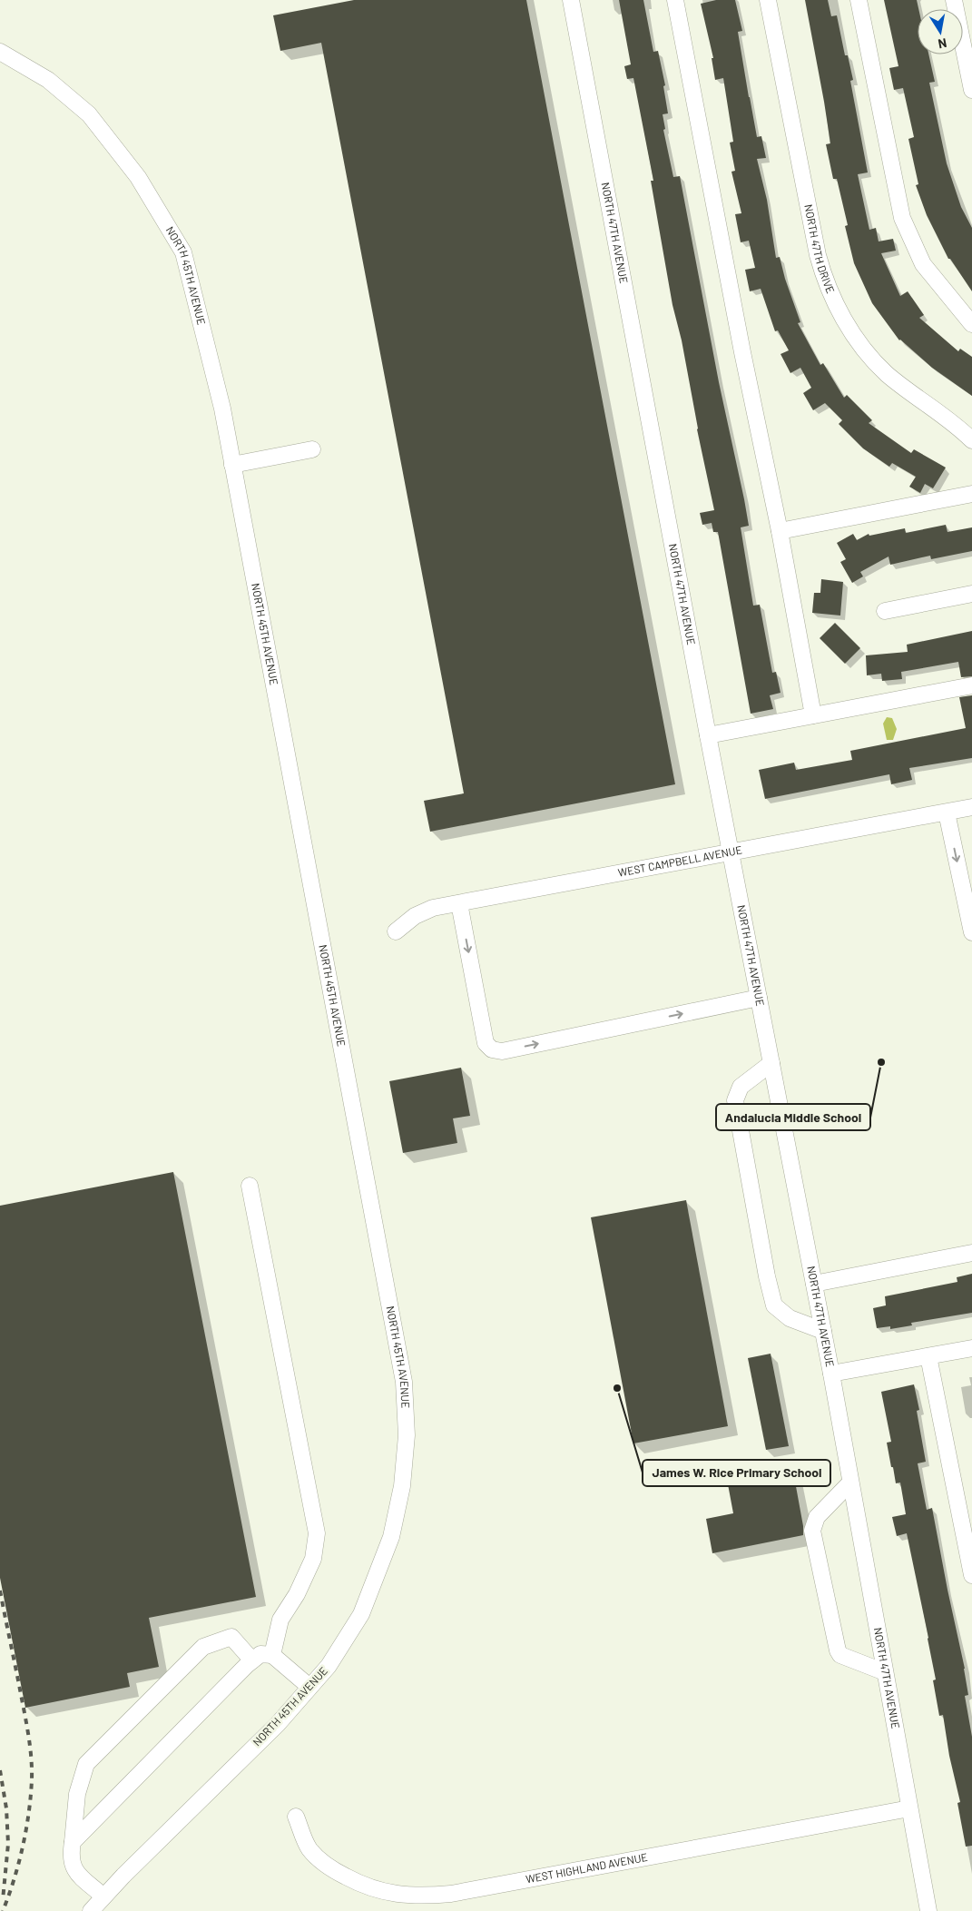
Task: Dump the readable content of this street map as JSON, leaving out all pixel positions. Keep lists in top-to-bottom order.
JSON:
{
  "streets": {
    "street": [
      "NORTH 47TH AVENUE",
      "NORTH 47TH DRIVE",
      "NORTH 45TH AVENUE",
      "WEST CAMPBELL AVENUE",
      "WEST HIGHLAND AVENUE"
    ]
  },
  "crossings": [
    ["NORTH 47TH AVENUE", "WEST CAMPBELL AVENUE"],
    ["NORTH 47TH AVENUE", "WEST HIGHLAND AVENUE"]
  ],
  "places": ["Andalucia Middle School", "James W. Rice Primary School"],
  "north": "bottom"
}
